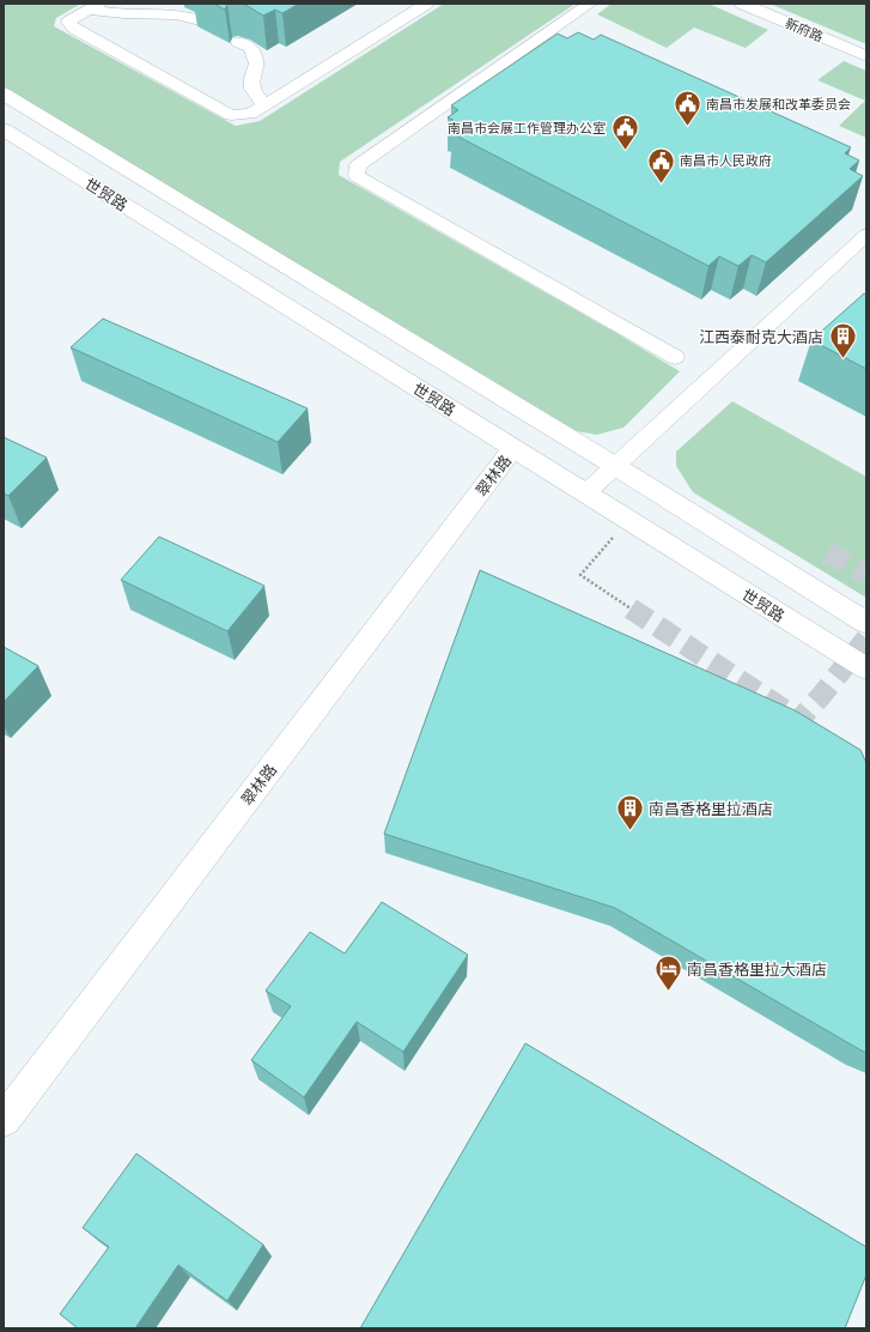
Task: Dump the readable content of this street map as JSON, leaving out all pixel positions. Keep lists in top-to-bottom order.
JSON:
{
  "streets": {
    "main road": ["新府路", "世贸路", "翠林路"]
  },
  "crossings": [
    ["世贸路", "翠林路"]
  ],
  "places": {
    "public building": ["南昌市发展和改革委员会", "南昌市会展工作管理办公室", "南昌市人民政府"],
    "building": ["江西泰耐克大酒店", "南昌香格里拉酒店"],
    "hotel": ["南昌香格里拉大酒店"]
  }
}
